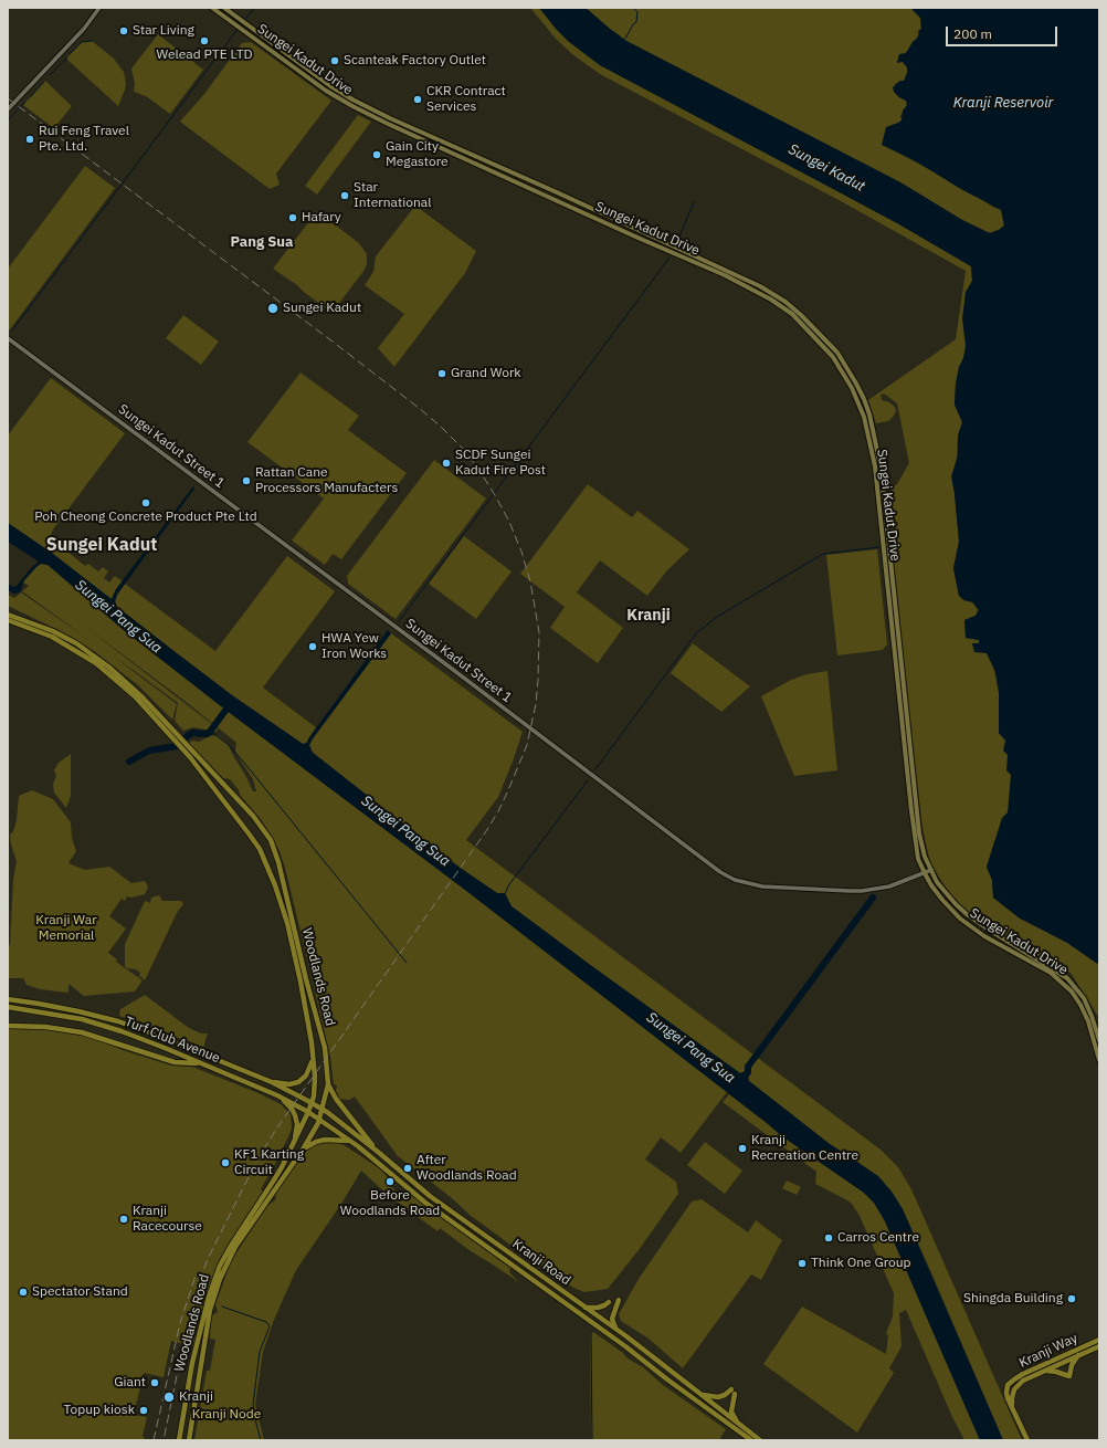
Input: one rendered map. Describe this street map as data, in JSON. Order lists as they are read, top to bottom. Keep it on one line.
{"streets":{"main road":["Sungei Kadut Drive","Woodlands Road","Turf Club Avenue","Kranji Road","Kranji Way"],"street":["Sungei Kadut Street 1"]},"crossings":[["Sungei Kadut Drive","Sungei Kadut Street 1"],["Woodlands Road","Turf Club Avenue"],["Woodlands Road","Kranji Road"],["Turf Club Avenue","Kranji Road"]],"districts":["Pang Sua","Sungei Kadut","Kranji"],"water":["Kranji Reservoir","Sungei Kadut","Sungei Pang Sua"],"parks":["Kranji War Memorial","Kranji Node"],"places":["Star Living","Welead PTE LTD","Scanteak Factory Outlet","CKR Contract Services","Rui Feng Travel Pte. Ltd.","Gain City Megastore","Star International","Hafary","Sungei Kadut","Grand Work","SCDF Sungei Kadut Fire Post","Rattan Cane Processors Manufacters","Poh Cheong Concrete Product Pte Ltd","HWA Yew Iron Works","Kranji Recreation Centre","KF1 Karting Circuit","After Woodlands Road","Before Woodlands Road","Kranji Racecourse","Carros Centre","Think One Group","Spectator Stand","Shingda Building","Giant","Kranji","Topup kiosk"],"scale_bar":"200 m"}
